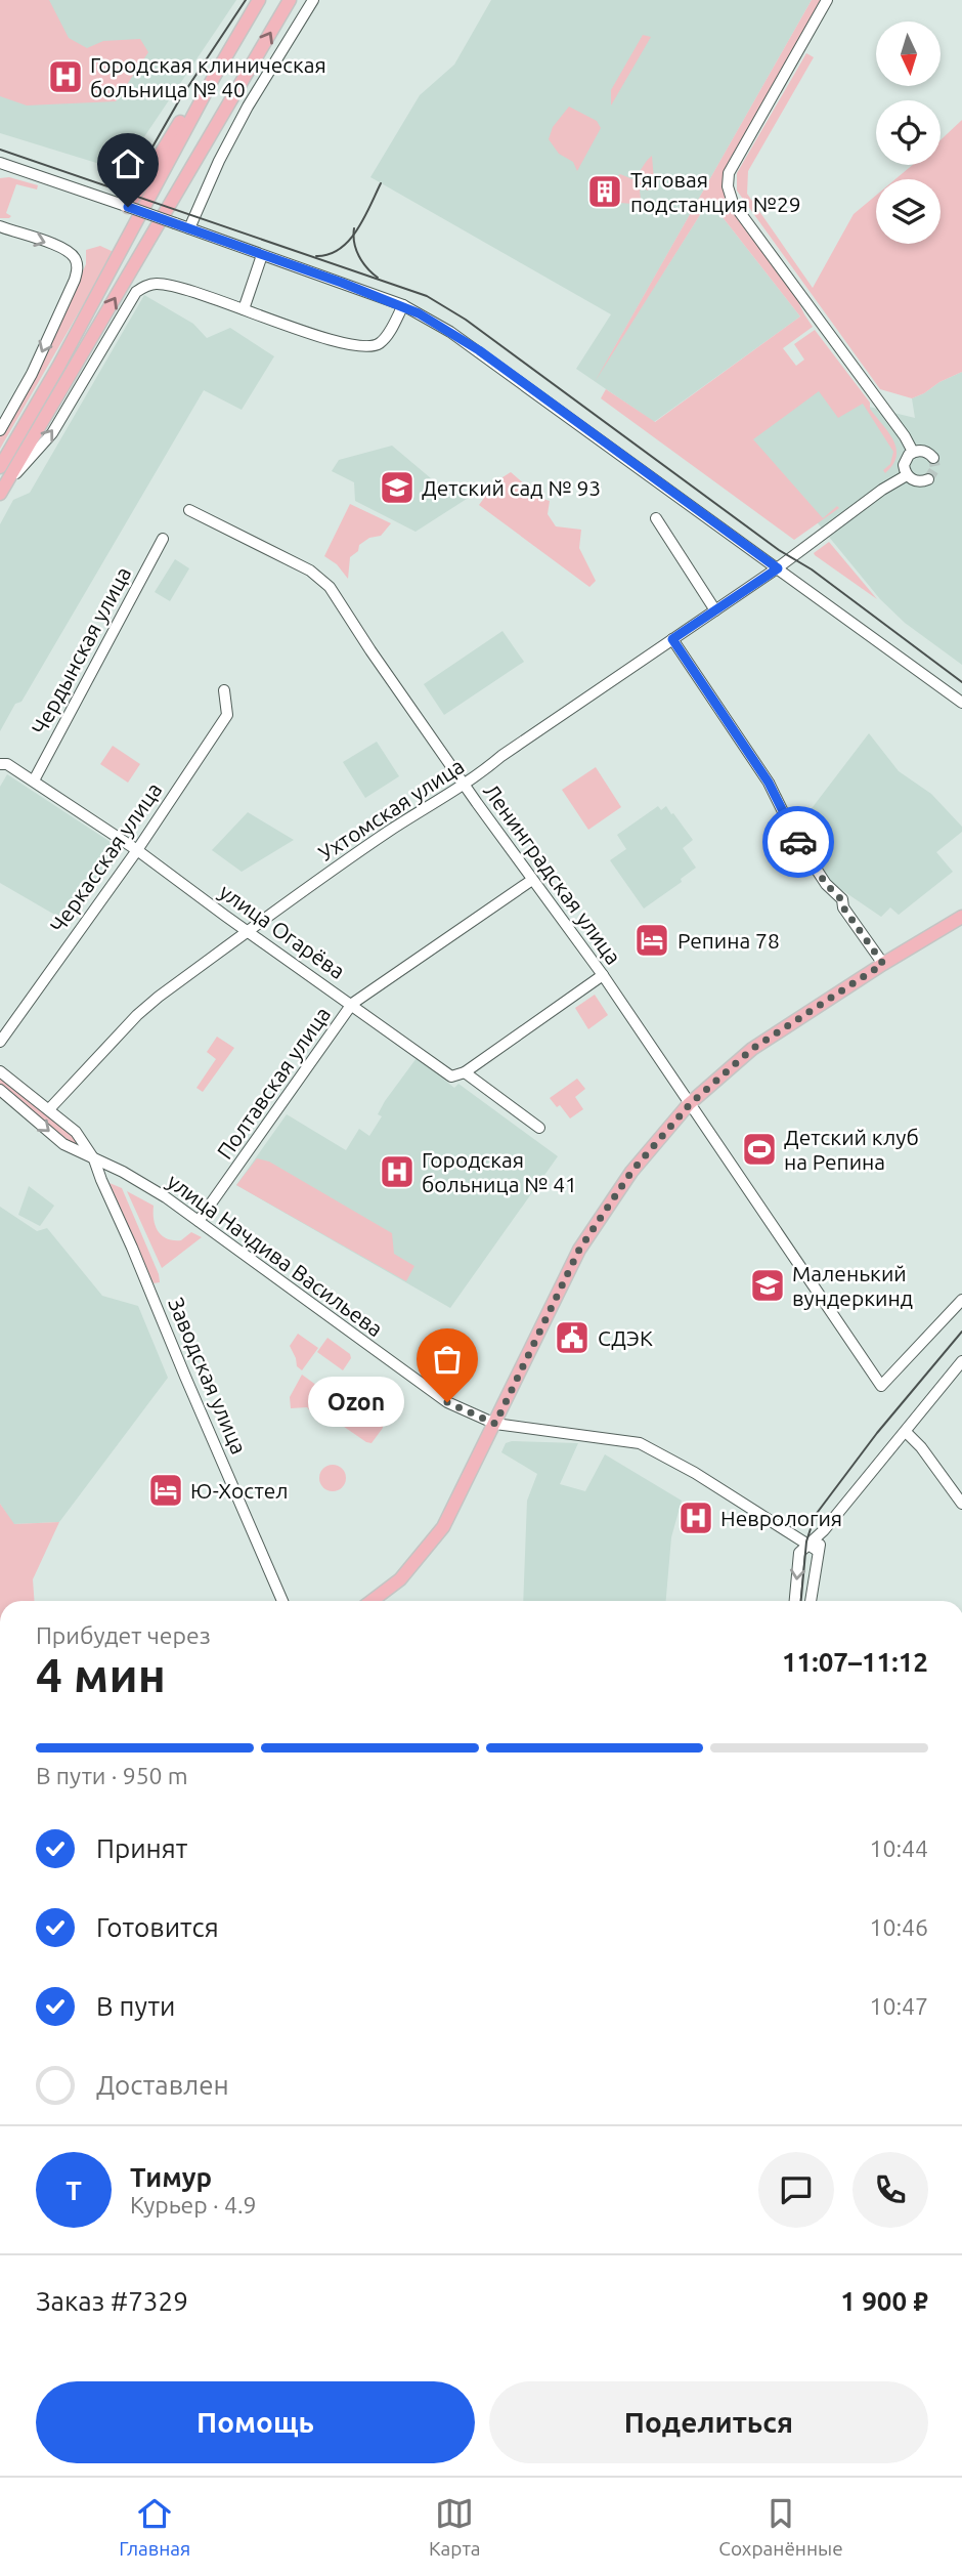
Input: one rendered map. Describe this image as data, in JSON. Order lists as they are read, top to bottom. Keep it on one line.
{"streets":{"street":["Чердынская улица","Ухтомская улица","Черкасская улица","Ленинградская улица","улица Огарёва","Полтавская улица","улица Начдива Васильева","Заводская улица"]},"crossings":[["Чердынская улица","улица Огарёва"],["Ухтомская улица","Ленинградская улица"],["Ухтомская улица","улица Огарёва"],["Черкасская улица","улица Огарёва"],["Ленинградская улица","Полтавская улица"],["улица Огарёва","Полтавская улица"],["Полтавская улица","улица Начдива Васильева"],["улица Начдива Васильева","Заводская улица"]],"places":{"hospital":["Городская клиническая больница № 40","Городская больница № 41","Неврология"],"building":["Тяговая подстанция №29"],"school or university":["Детский сад № 93","Маленький вундеркинд"],"hotel":["Репина 78","Ю-Хостел"],"sports":["Детский клуб на Репина"],"public building":["СДЭК"],"other":["Ozon"]},"north":"bottom","page":{"bubble":"Ozon","heading":["4 мин","Прибудет через","11:07–11:12"],"panel":["Тимур","Курьер · 4.9","Заказ #7329","1 900 ₽"],"bar":"В пути · 950 m","list":[["Принят","10:44"],["Готовится","10:46"],["В пути","10:47"],"Доставлен"],"round":"Т","buttons":["Помощь","Поделиться"],"tabs":["Главная","Карта","Сохранённые"]}}
